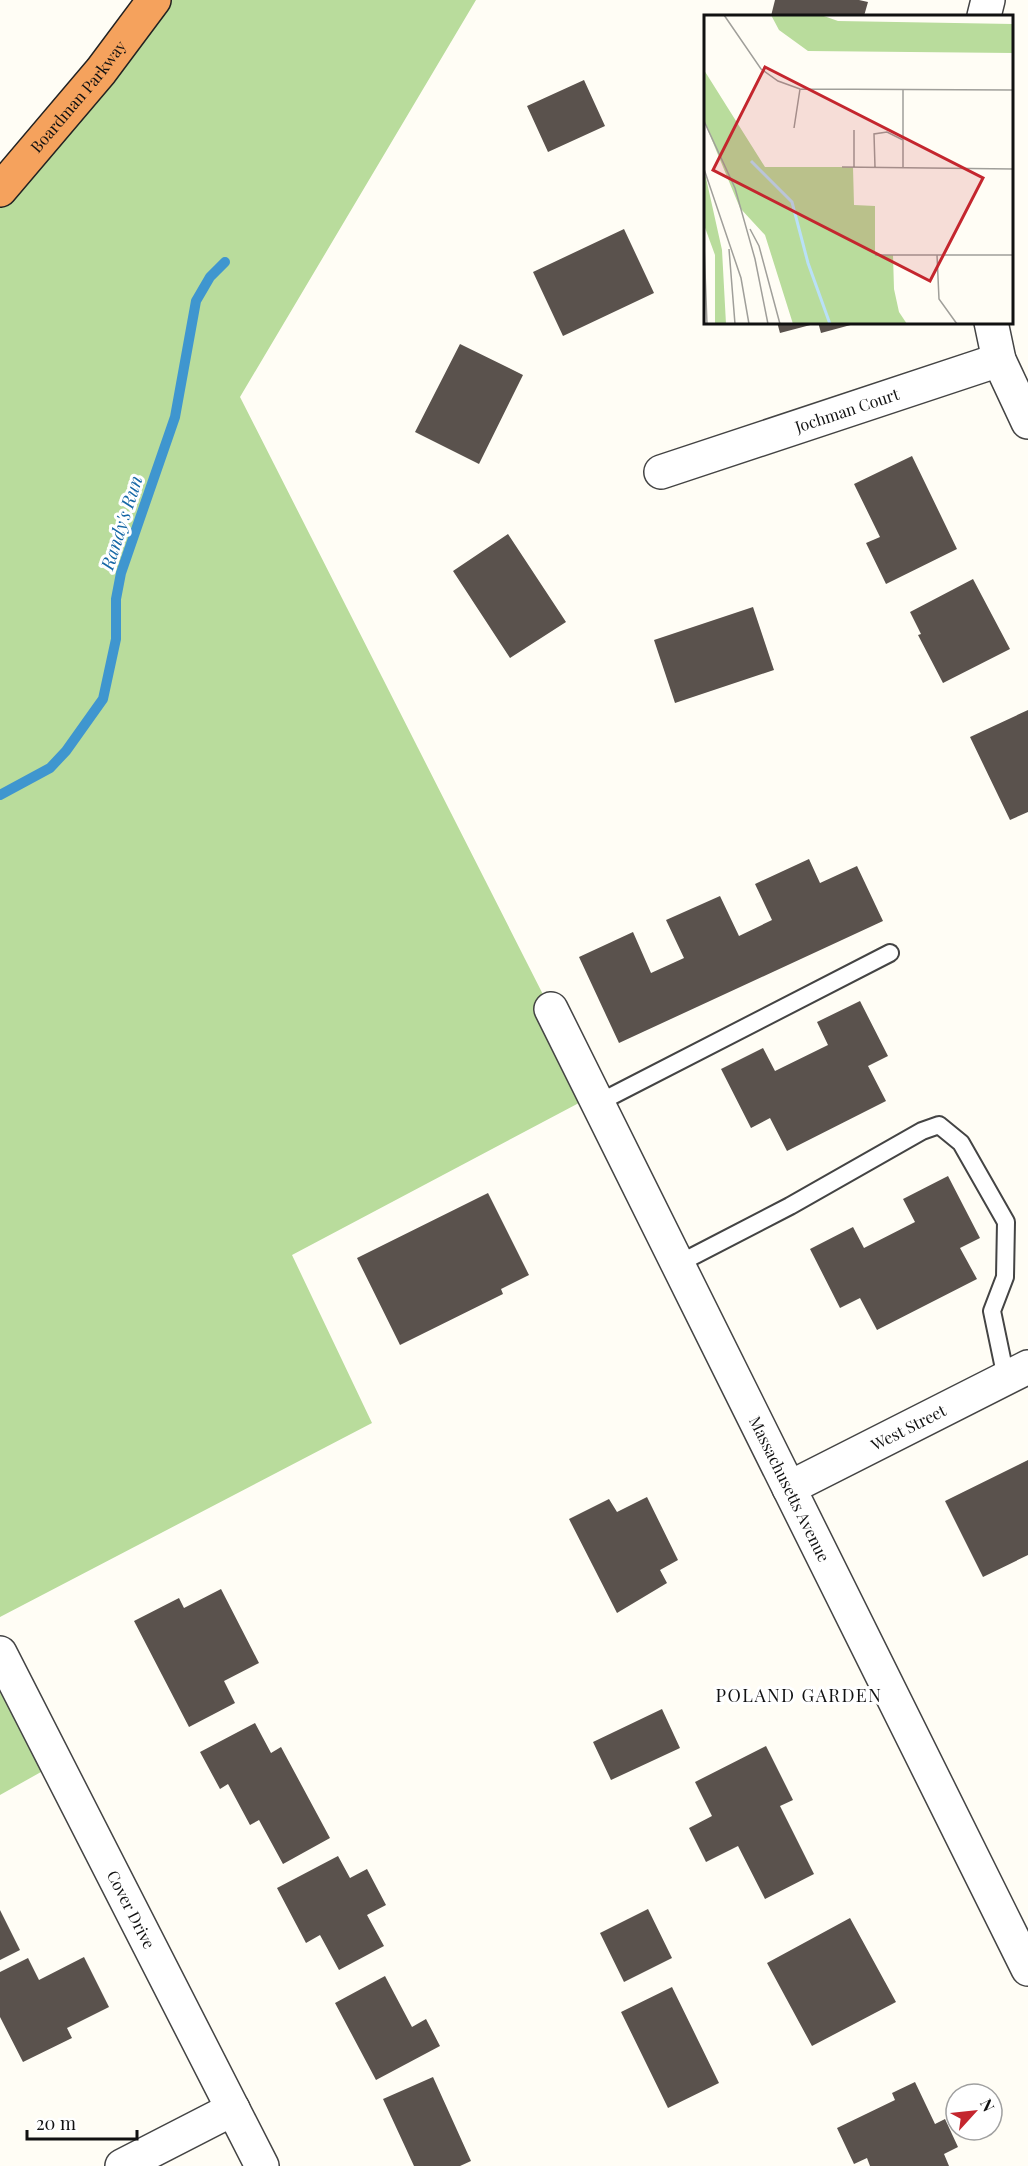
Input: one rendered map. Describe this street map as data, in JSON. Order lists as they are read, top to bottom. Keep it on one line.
{"streets":{"highway":["Boardman Parkway"],"street":["Jochman Court","West Street","Massachusetts Avenue","Cover Drive"]},"crossings":[["West Street","Massachusetts Avenue"]],"districts":["POLAND GARDEN"],"water":["Randy's Run"],"scale_bar":"20 m","north":"top right"}
